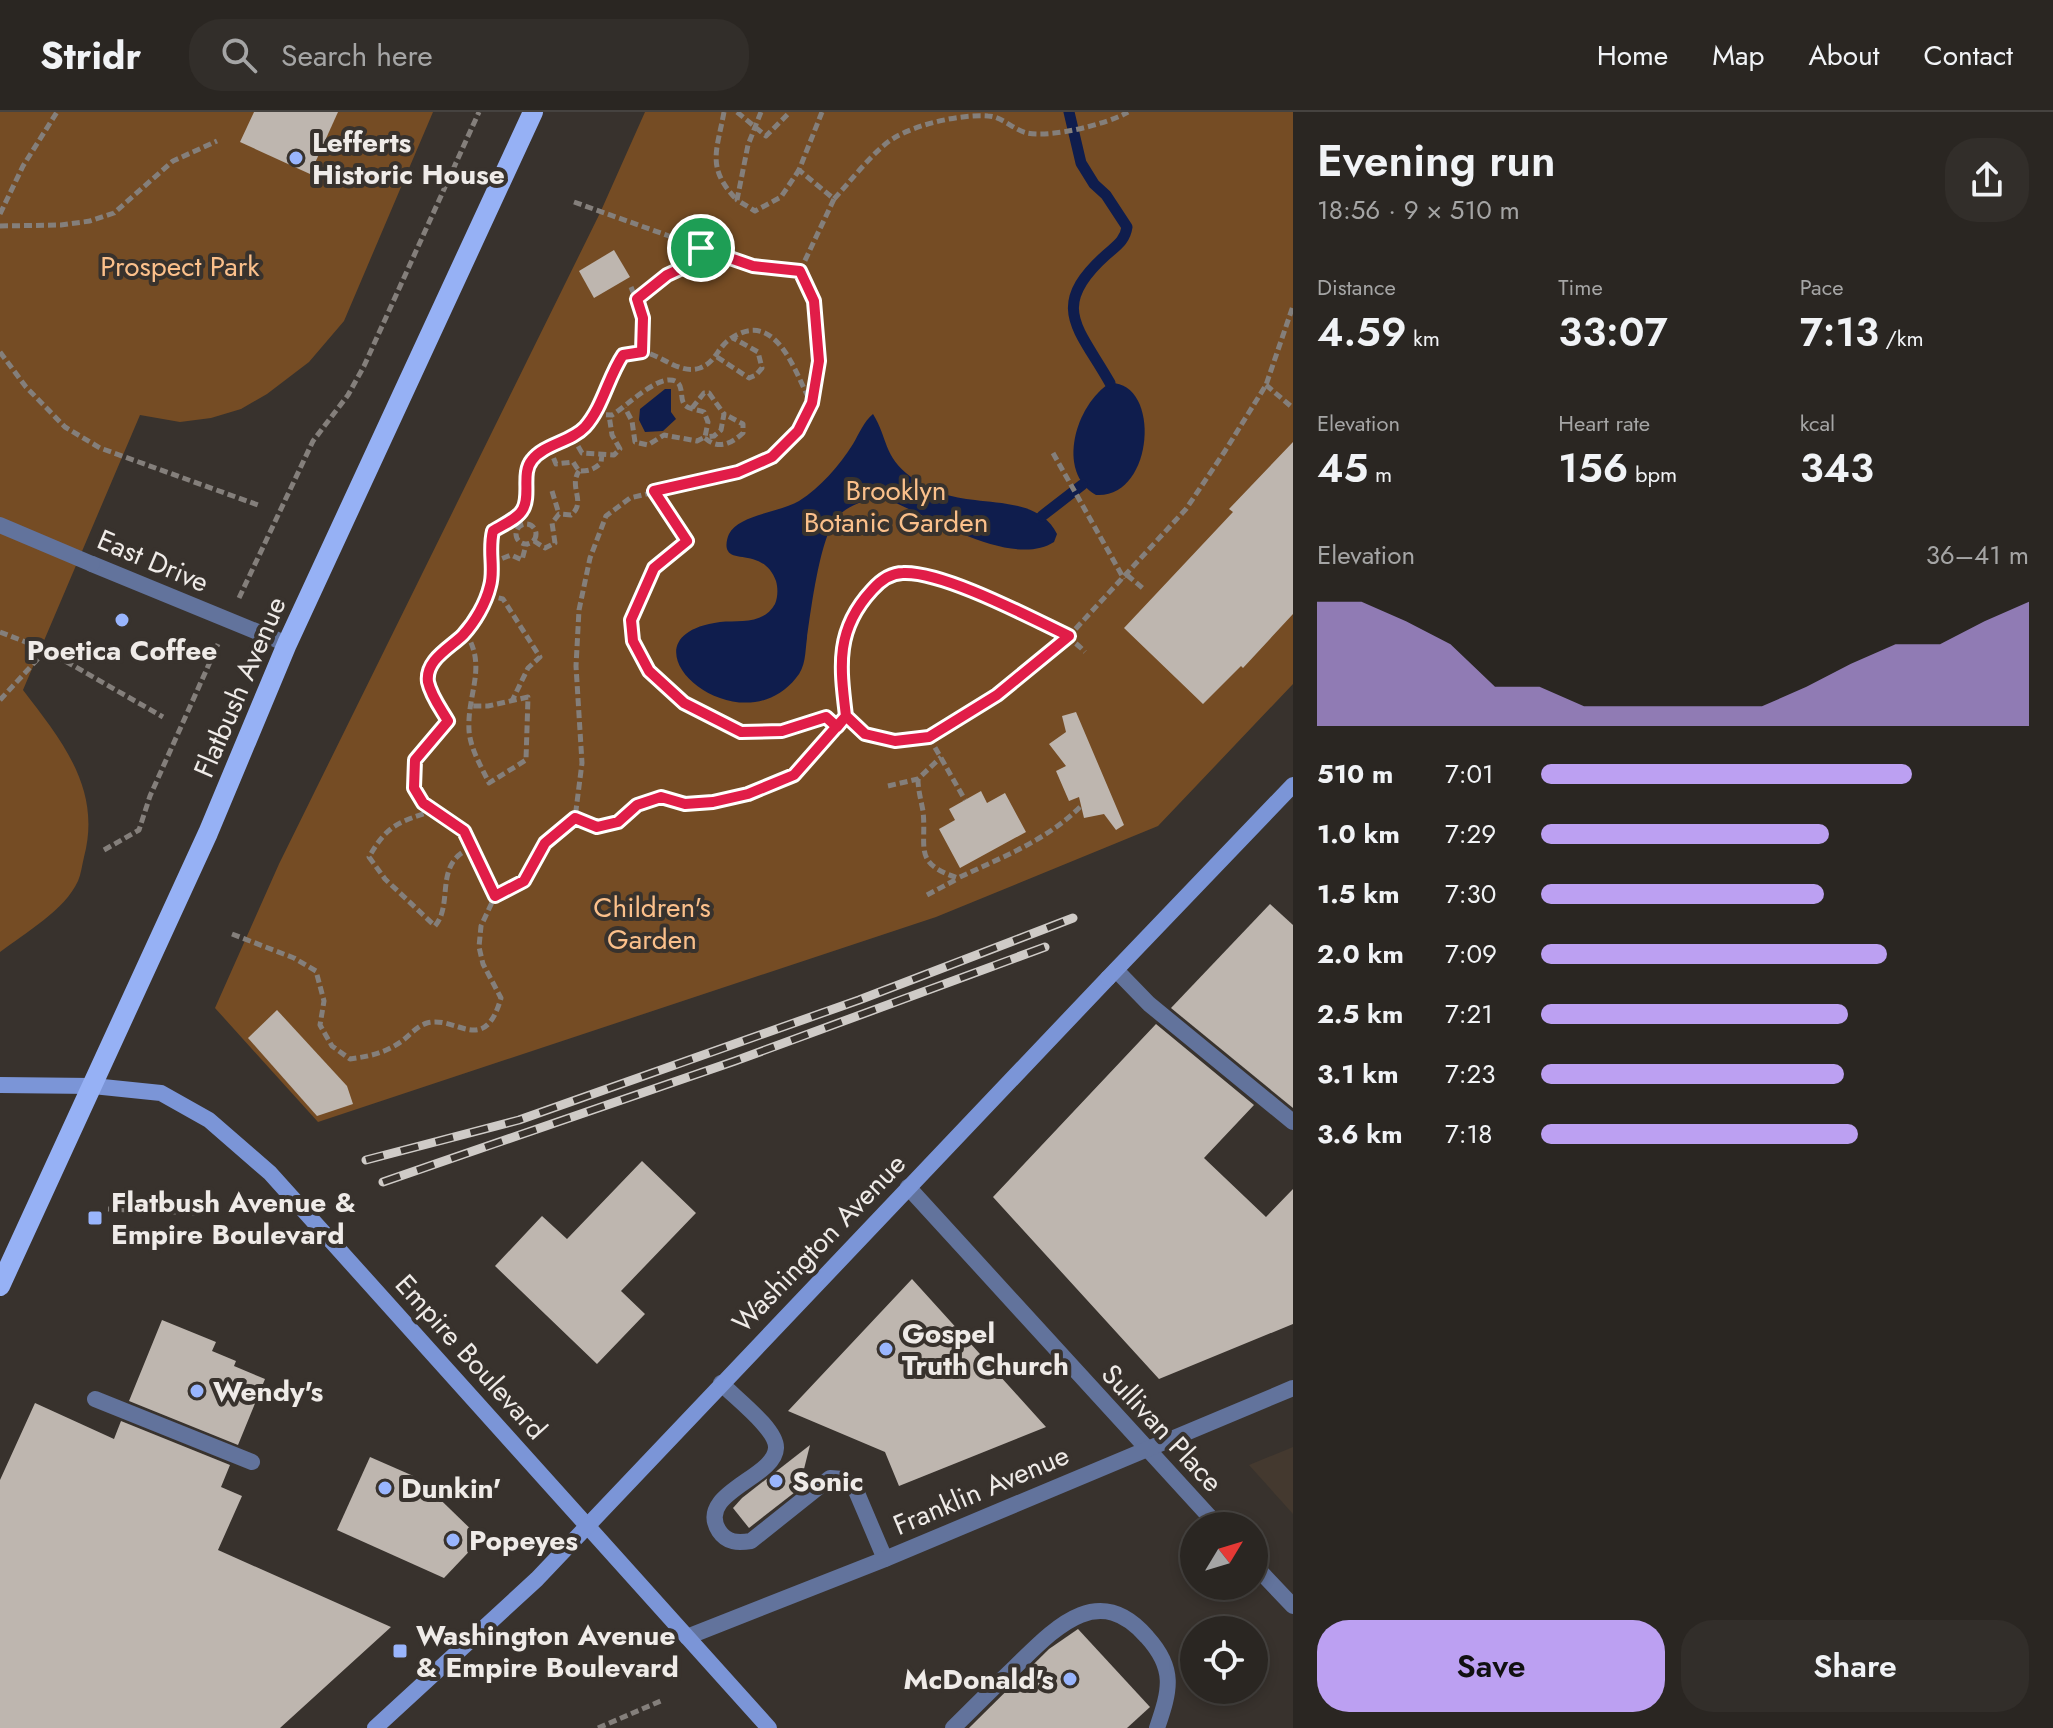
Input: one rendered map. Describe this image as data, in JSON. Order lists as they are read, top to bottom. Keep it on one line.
{"streets":{"main road":["Flatbush Avenue","Washington Avenue","Empire Boulevard"],"street":["East Drive","Sullivan Place","Franklin Avenue"]},"crossings":[["East Drive","Flatbush Avenue"],["Flatbush Avenue","Empire Boulevard"],["Washington Avenue","Empire Boulevard"],["Washington Avenue","Sullivan Place"],["Empire Boulevard","Franklin Avenue"],["Sullivan Place","Franklin Avenue"]],"parks":["Prospect Park","Brooklyn Botanic Garden","Children's Garden"],"places":{"other":["Lefferts Historic House","Poetica Coffee","Gospel Truth Church","Wendy's","Sonic","Dunkin'","Popeyes","McDonald's"],"transit":["Flatbush Avenue & Empire Boulevard","Washington Avenue & Empire Boulevard"]},"north":"top right","page":{"header":"Stridr","search":"Search here","nav":["Home","Map","About","Contact"],"heading":["Evening run","18:56 · 9 × 510 m"],"stats":[["Distance","4.59 km"],["Time","33:07"],["Pace","7:13 /km"],["Elevation","45 m"],["Heart rate","156 bpm"],["kcal","343"]],"chart":["Elevation","36–41 m"],"list":[{"name":"510 m","note":"7:01"},{"name":"1.0 km","note":"7:29"},{"name":"1.5 km","note":"7:30"},{"name":"2.0 km","note":"7:09"},{"name":"2.5 km","note":"7:21"},{"name":"3.1 km","note":"7:23"},{"name":"3.6 km","note":"7:18"}],"buttons":["Save","Share"]}}
